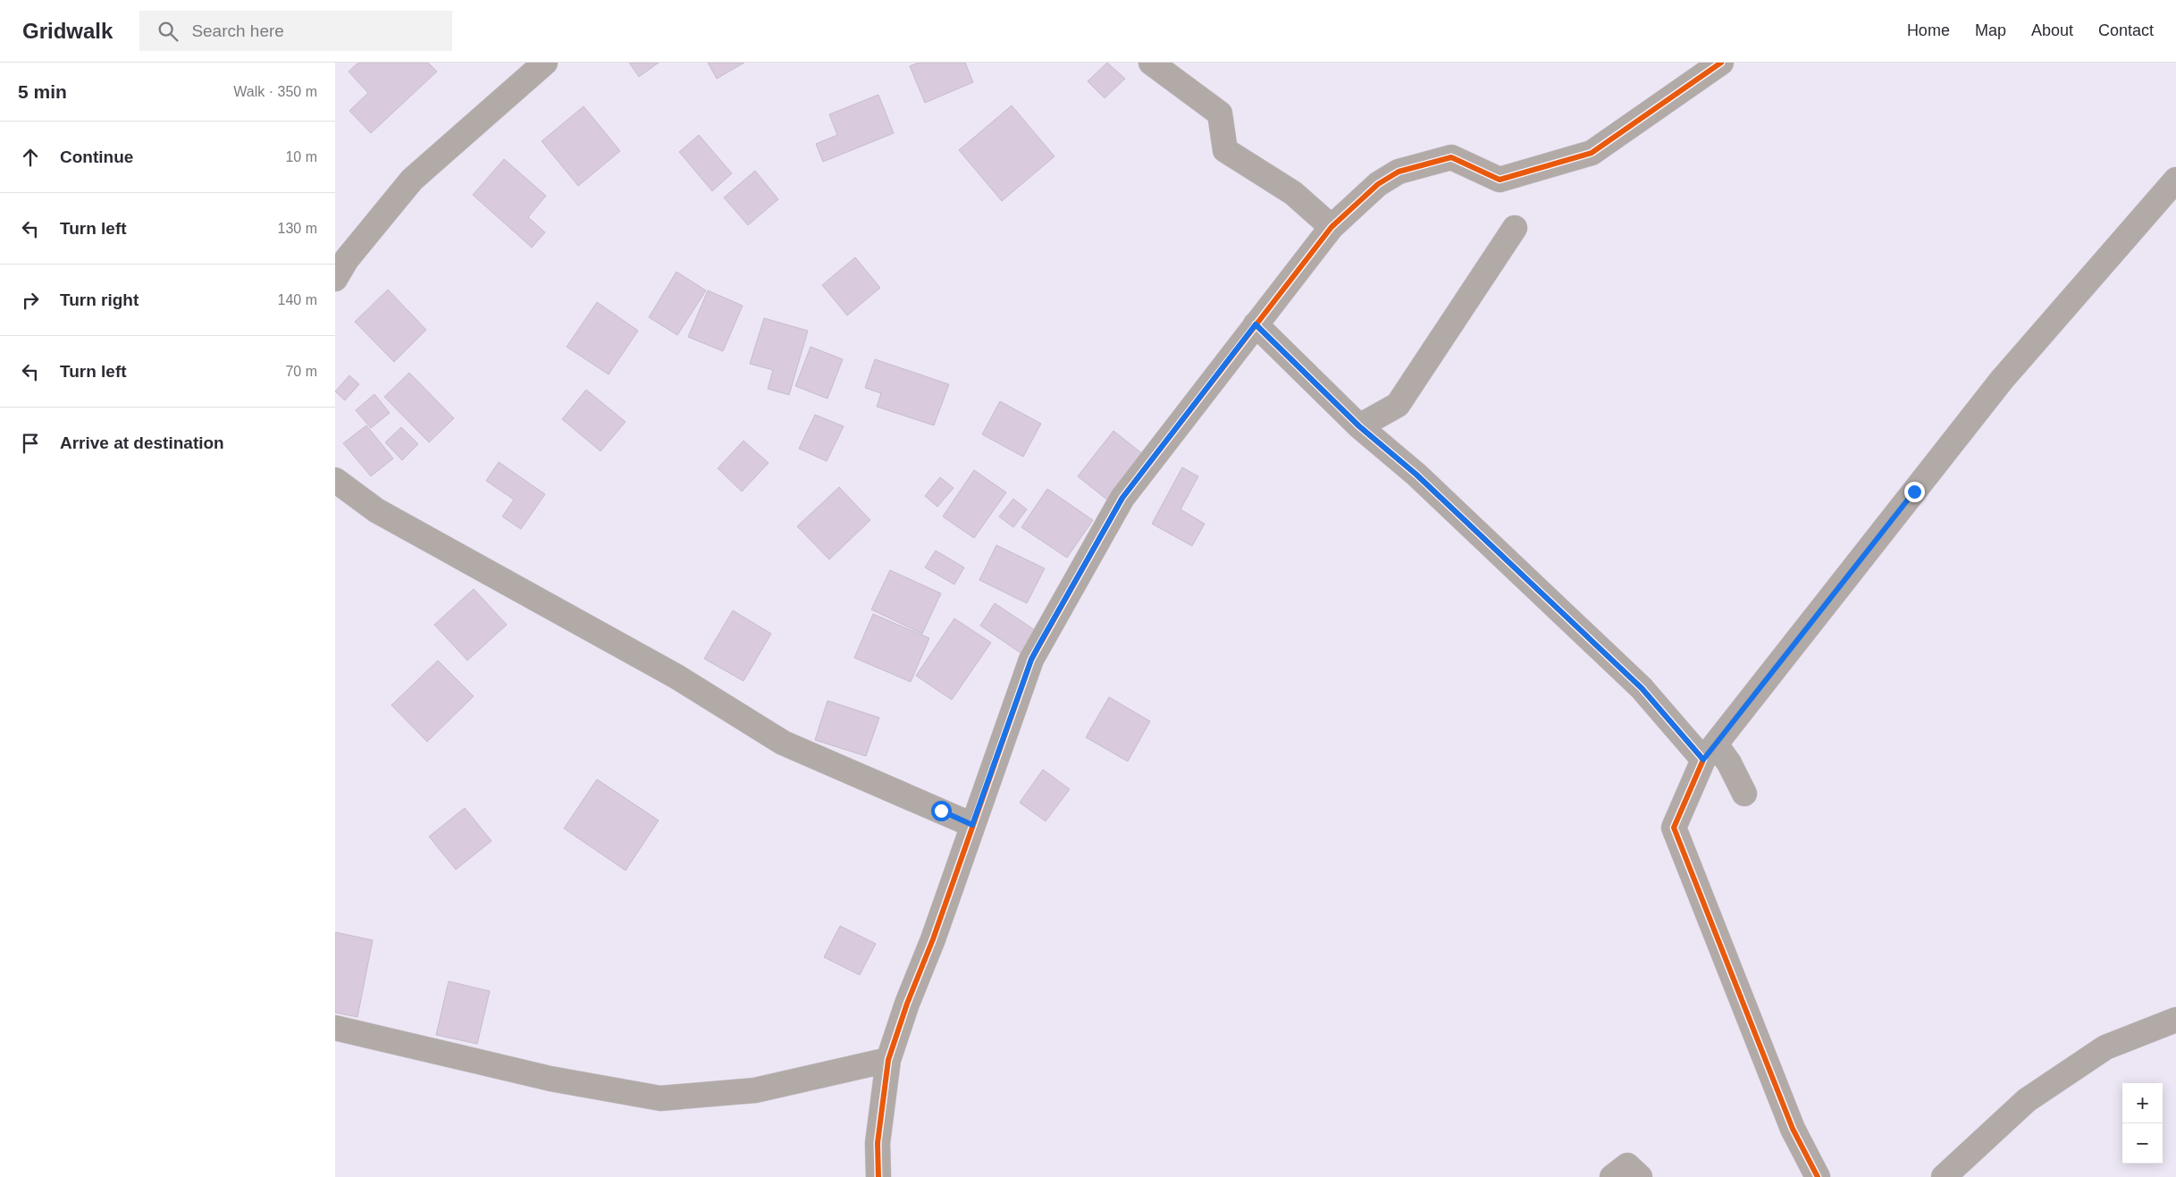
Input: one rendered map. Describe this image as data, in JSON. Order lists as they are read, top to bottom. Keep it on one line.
{"page":{"header":"Gridwalk","search":"Search here","nav":["Home","Map","About","Contact"],"heading":["5 min","Walk · 350 m"],"list":[["Continue","10 m"],["Turn left","130 m"],["Turn right","140 m"],["Turn left","70 m"],"Arrive at destination"],"map_buttons":["+","−"]}}
